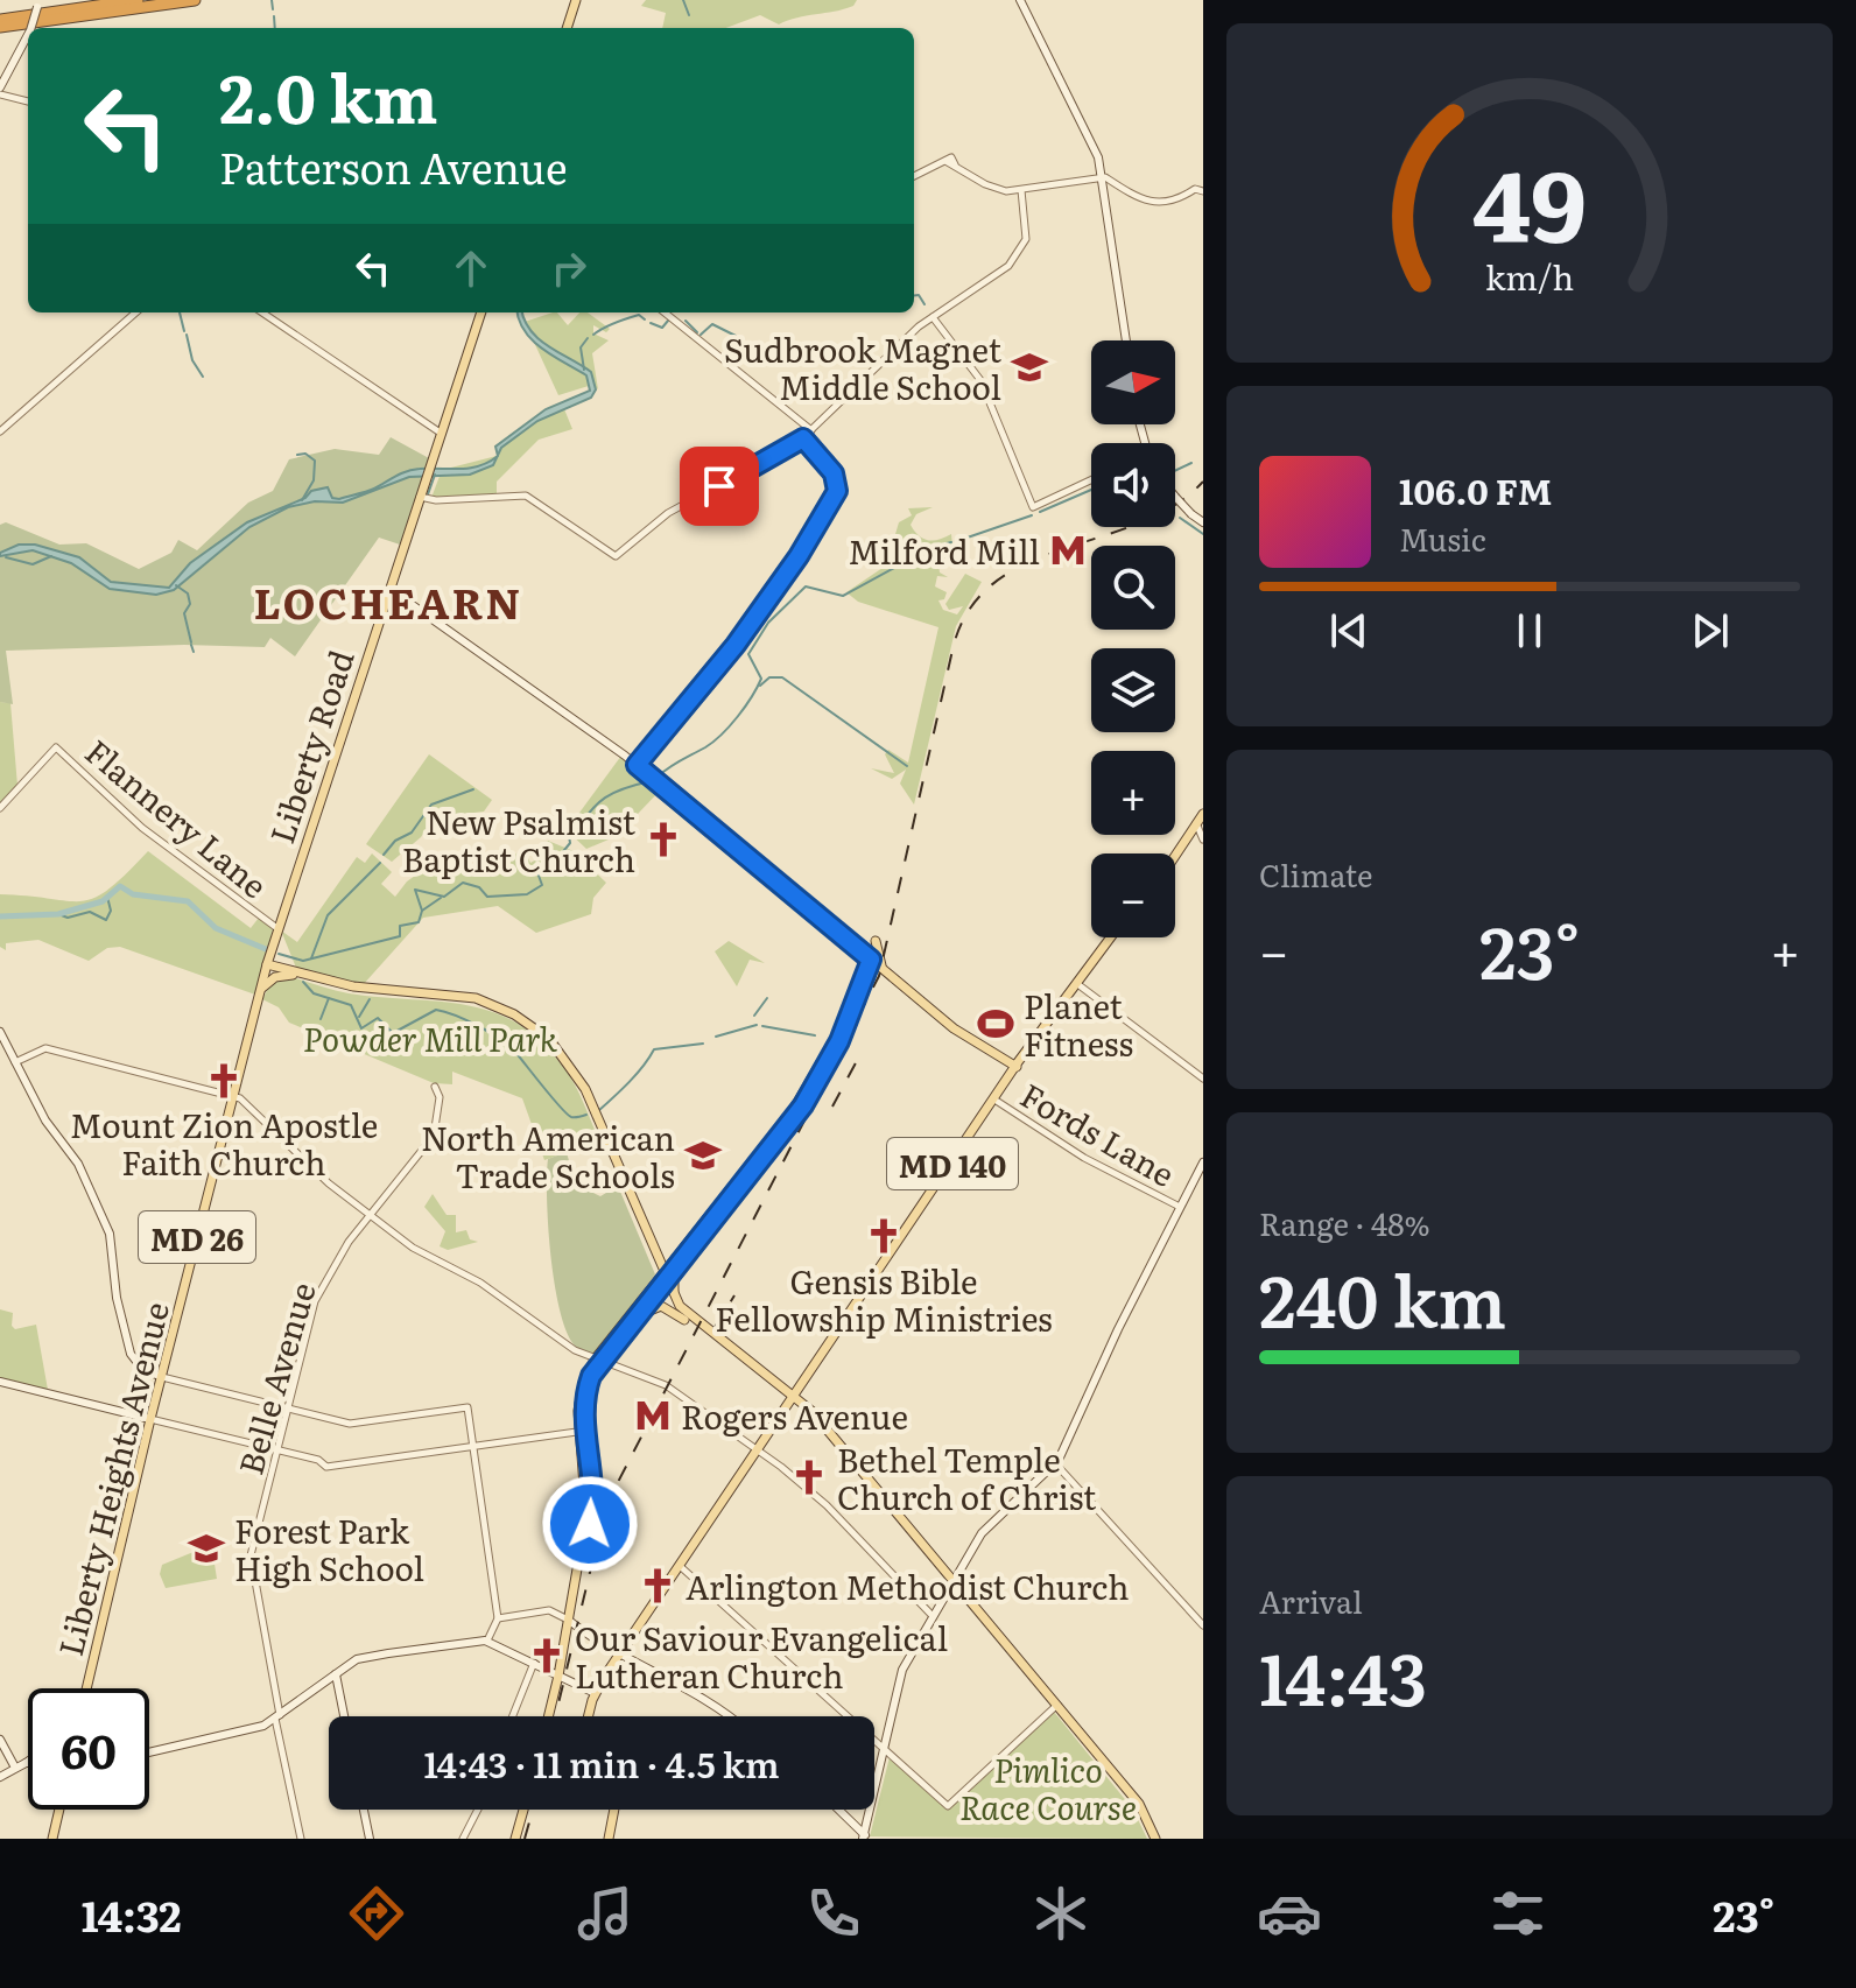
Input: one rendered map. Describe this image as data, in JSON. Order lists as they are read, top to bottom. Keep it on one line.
{"streets":{"main road":["Liberty Road","MD 140","MD 26","Liberty Heights Avenue"],"street":["Flannery Lane","Fords Lane","Belle Avenue"]},"crossings":[["Liberty Road","Flannery Lane"],["Liberty Road","Liberty Heights Avenue"],["Flannery Lane","Liberty Heights Avenue"],["Fords Lane","MD 140"]],"districts":["LOCHEARN"],"parks":["Powder Mill Park","Pimlico Race Course"],"places":{"school or university":["Sudbrook Magnet Middle School","North American Trade Schools","Forest Park High School"],"metro station":["Milford Mill","Rogers Avenue"],"church":["New Psalmist Baptist Church","Mount Zion Apostle Faith Church","Gensis Bible Fellowship Ministries","Bethel Temple Church of Christ","Arlington Methodist Church","Our Saviour Evangelical Lutheran Church"],"sports":["Planet Fitness"]},"north":"right","page":{"turn":["2.0 km","Patterson Avenue"],"map_buttons":["+","−"],"song":["106.0 FM","Music"],"tile":["Climate",["Range · 48%","240 km"],["Arrival","14:43"]],"heat":["−","23°","+"],"limit":"60","trip":"14:43 · 11 min · 4.5 km","tabs":["14:32","23°"],"gauge":["49","km/h"]}}
